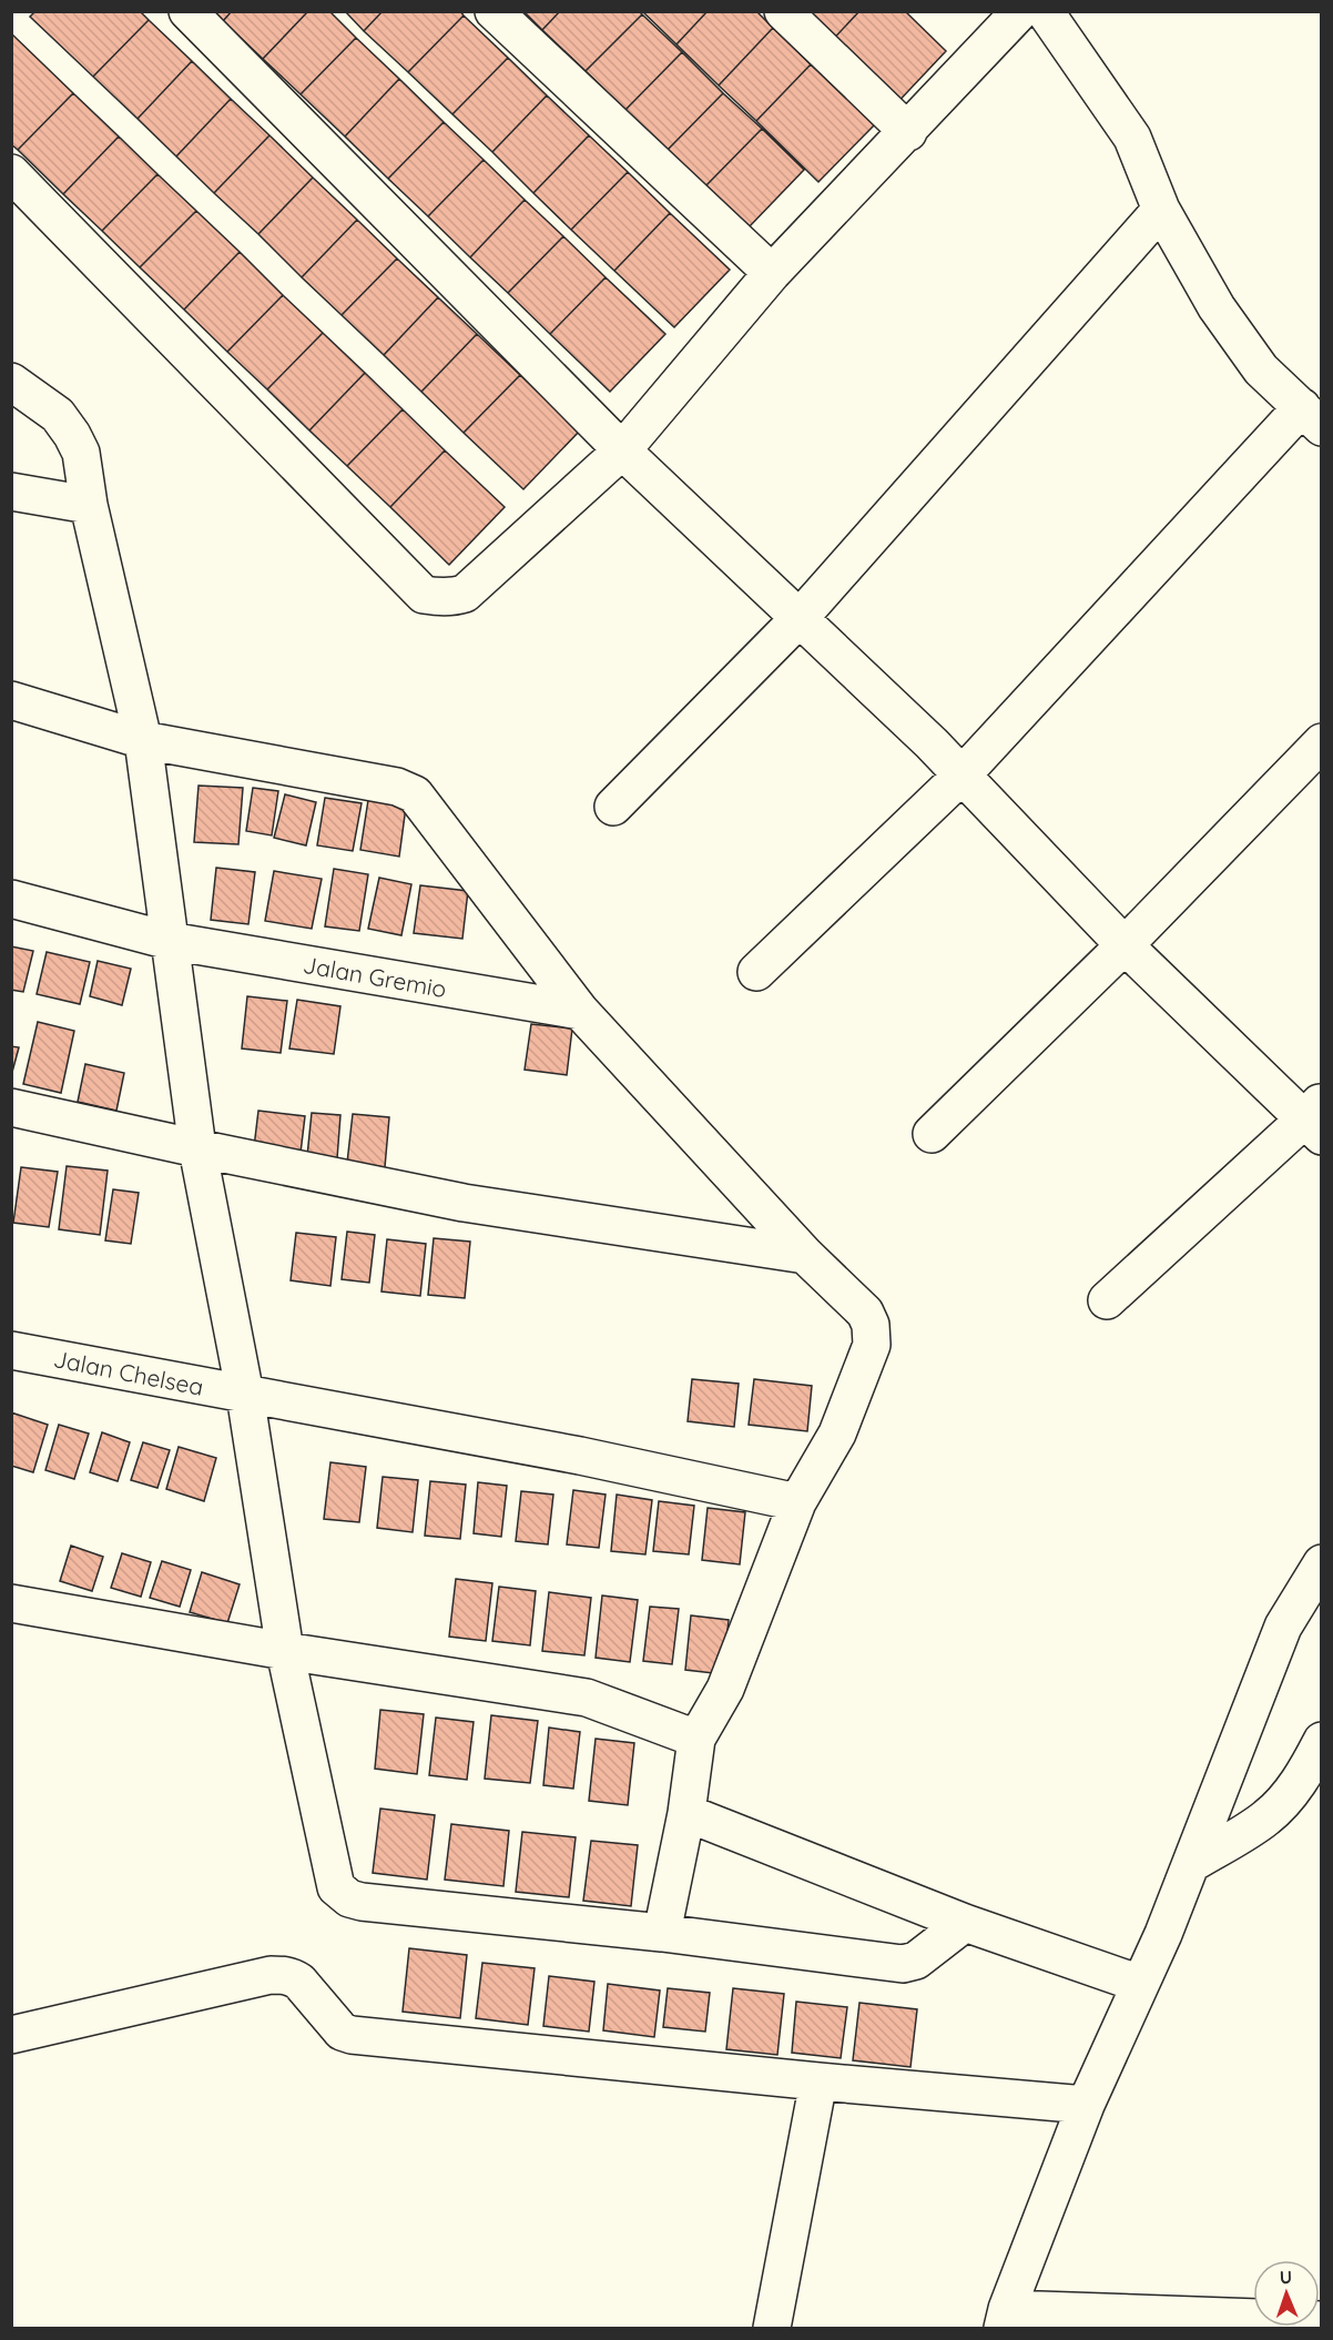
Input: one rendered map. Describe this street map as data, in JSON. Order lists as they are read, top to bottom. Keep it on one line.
{"streets":{"street":["Jalan Gremio","Jalan Chelsea"]},"north":"top"}
